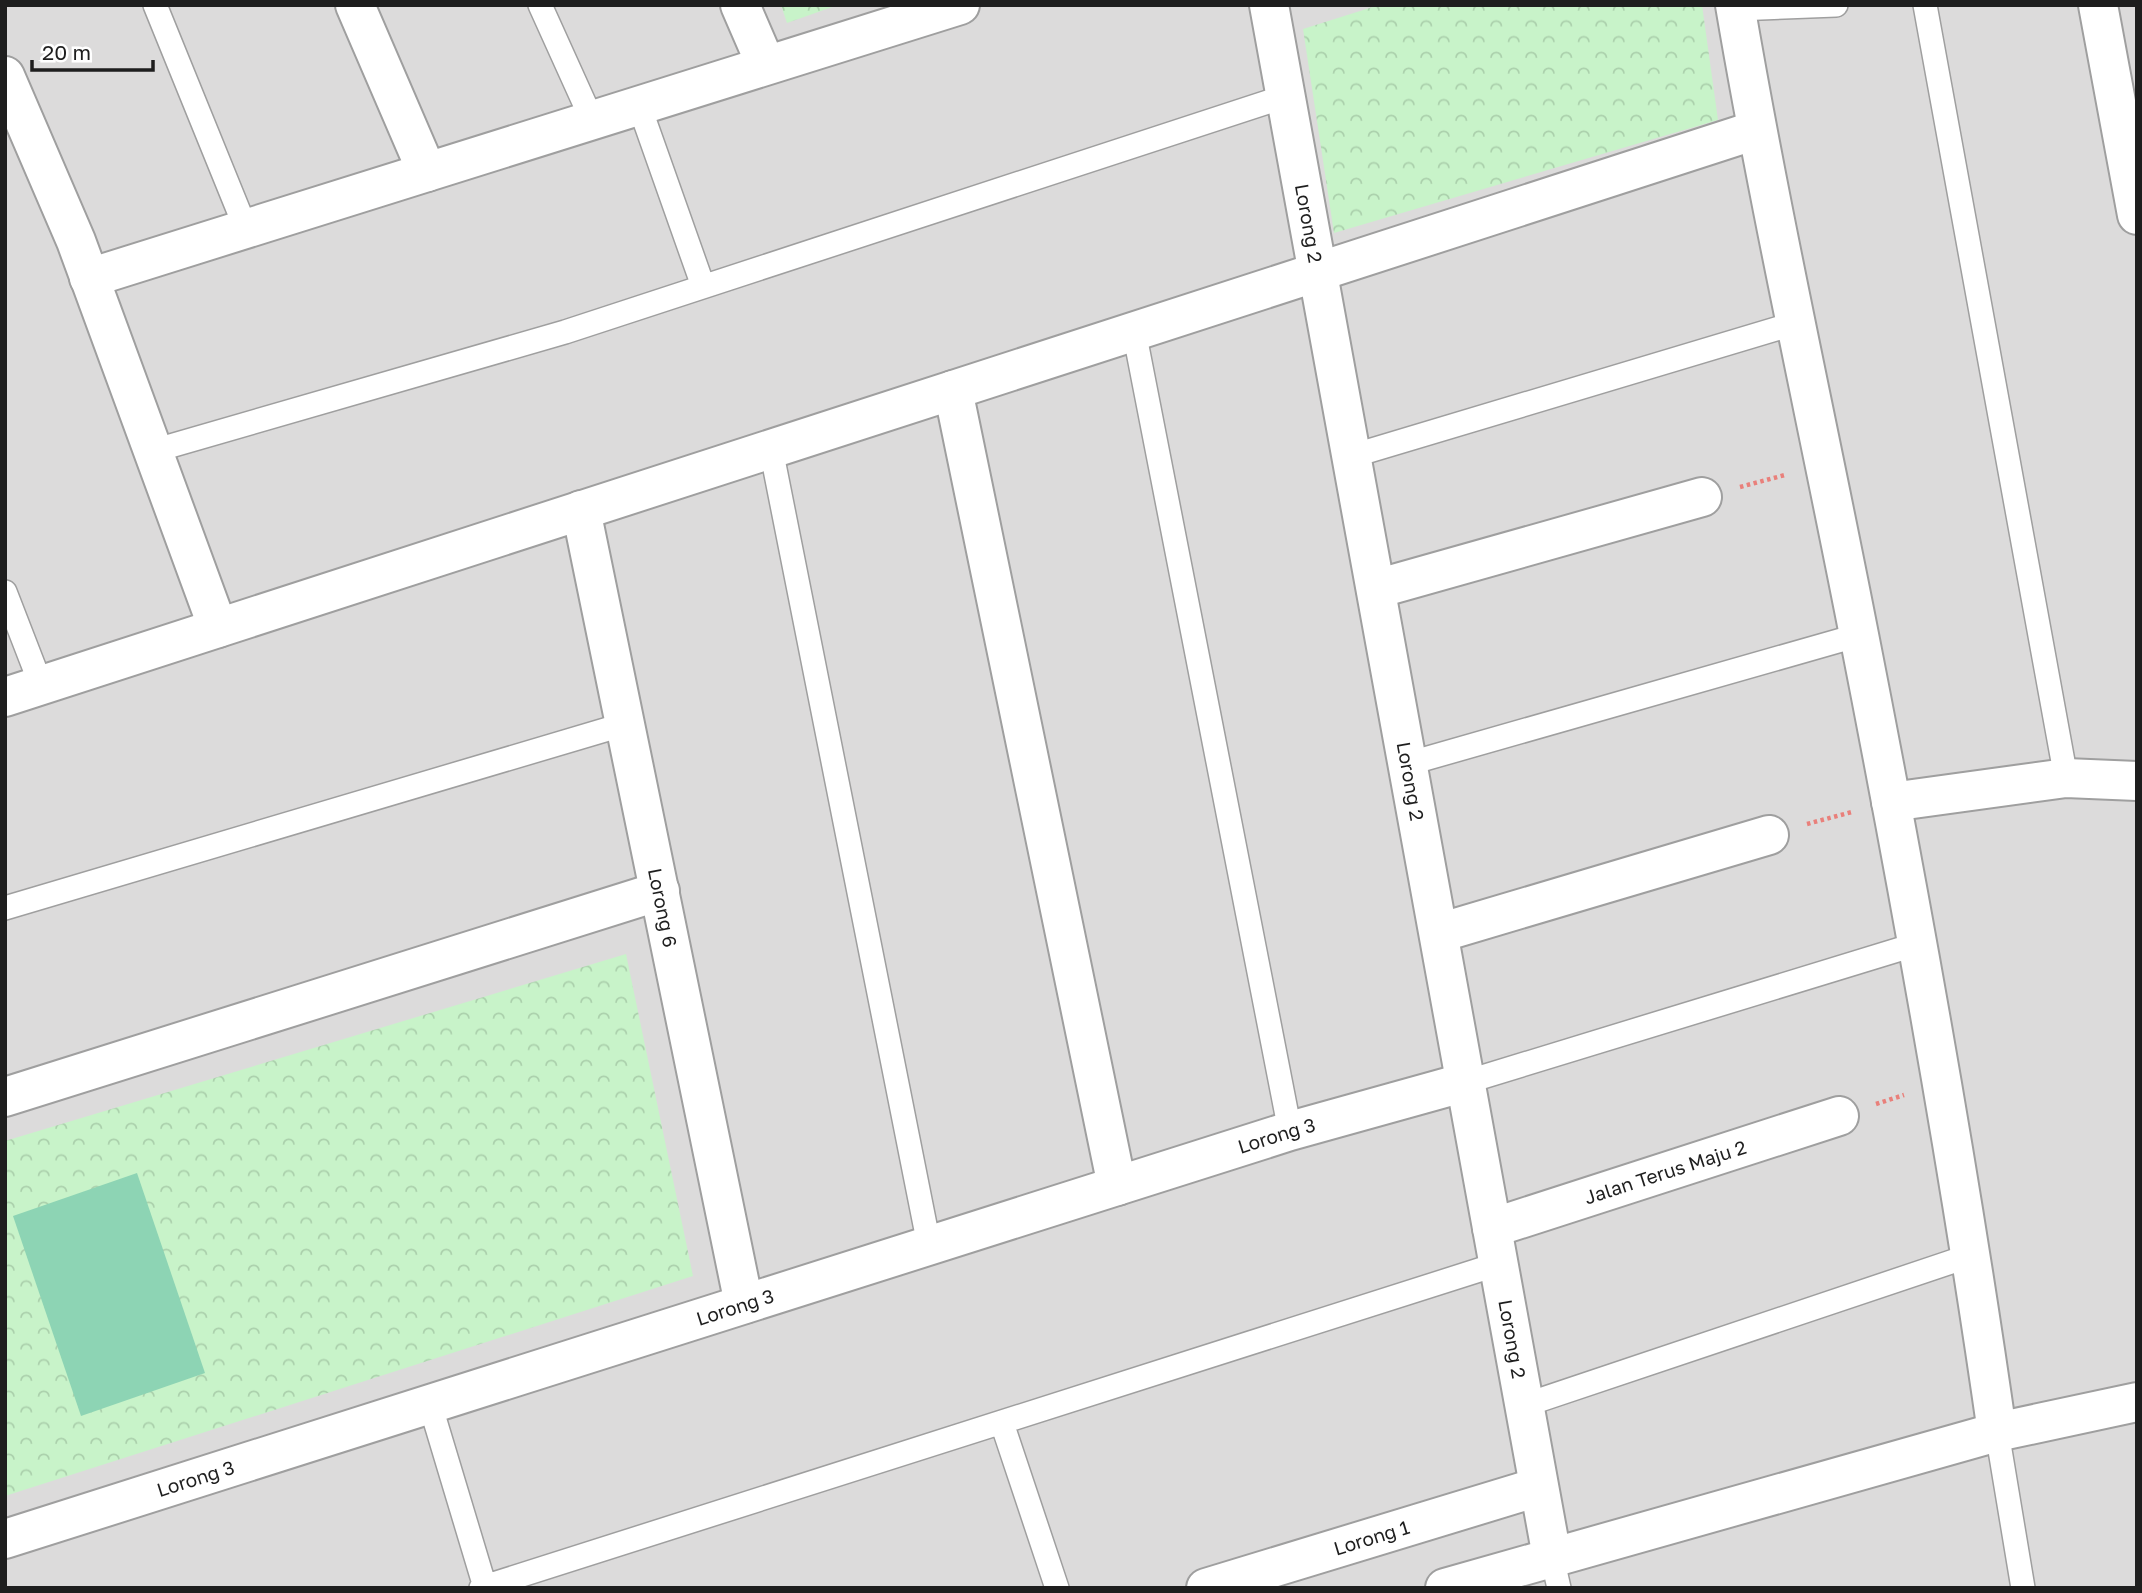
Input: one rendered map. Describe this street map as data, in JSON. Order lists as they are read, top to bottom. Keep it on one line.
{"streets":{"street":["Lorong 2","Lorong 6","Lorong 3","Jalan Terus Maju 2","Lorong 1"]},"crossings":[["Lorong 2","Lorong 3"],["Lorong 2","Jalan Terus Maju 2"],["Lorong 2","Lorong 1"],["Lorong 6","Lorong 3"]],"scale_bar":"20 m"}
